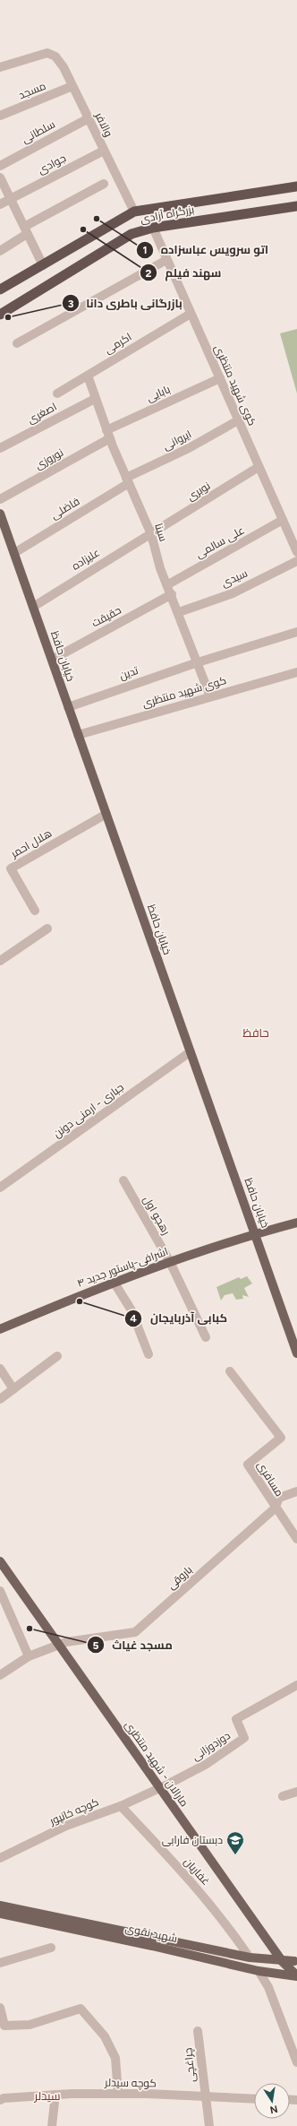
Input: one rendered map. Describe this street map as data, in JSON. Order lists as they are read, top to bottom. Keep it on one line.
{"streets":{"highway":["بزرگراه آزادی"],"main road":["خیابان حافظ","اشرافی-پاستور جدید ۴","مارالان - شهید منتظری","شهید نقوی"],"street":["مسجد","والافر","سلطانی","جوادی","اکرمی","کوی شهید منتظری","بابایی","اصغری","ایروانی","نوروزی","نوبری","فاضلی","سینا","علی سالمی","علیزاده","سیدی","حقیقت","تدین","هلال احمر","جباری - ارمنی دونن","رهجو اول","مسافری","باروقی","دوزدوزانی","کوچه خانپور","غفاریان","چراغچی","کوچه سیدلر"]},"crossings":[["مسجد","والافر"],["والافر","سلطانی"],["والافر","جوادی"],["والافر","بزرگراه آزادی"],["بزرگراه آزادی","کوی شهید منتظری"],["اکرمی","کوی شهید منتظری"],["اکرمی","سینا"],["کوی شهید منتظری","بابایی"],["کوی شهید منتظری","ایروانی"],["کوی شهید منتظری","نوبری"],["کوی شهید منتظری","سینا"],["کوی شهید منتظری","علی سالمی"],["کوی شهید منتظری","خیابان حافظ"],["بابایی","نوروزی"],["بابایی","سینا"],["اصغری","سینا"],["ایروانی","فاضلی"],["ایروانی","سینا"],["نوروزی","سینا"],["نوبری","سینا"],["نوبری","علیزاده"],["فاضلی","سینا"],["فاضلی","خیابان حافظ"],["سینا","علی سالمی"],["سینا","علیزاده"],["سینا","سیدی"],["سینا","حقیقت"],["سینا","تدین"],["علیزاده","خیابان حافظ"],["حقیقت","خیابان حافظ"],["خیابان حافظ","تدین"],["خیابان حافظ","هلال احمر"],["خیابان حافظ","جباری - ارمنی دونن"],["خیابان حافظ","اشرافی-پاستور جدید ۴"],["رهجو اول","اشرافی-پاستور جدید ۴"],["مسافری","باروقی"],["باروقی","مارالان - شهید منتظری"],["دوزدوزانی","مارالان - شهید منتظری"],["دوزدوزانی","کوچه خانپور"],["مارالان - شهید منتظری","کوچه خانپور"],["مارالان - شهید منتظری","شهید نقوی"],["کوچه خانپور","غفاریان"],["غفاریان","شهید نقوی"],["چراغچی","کوچه سیدلر"]],"districts":["حافظ","سیدلر"],"places":{"other":["اتو سرویس عباسزاده","سهند فیلم","بازرگانی باطری دانا","کبابی آذربایجان","مسجد غیاث"],"school or university":["دبستان فارابی"]},"north":"bottom"}
